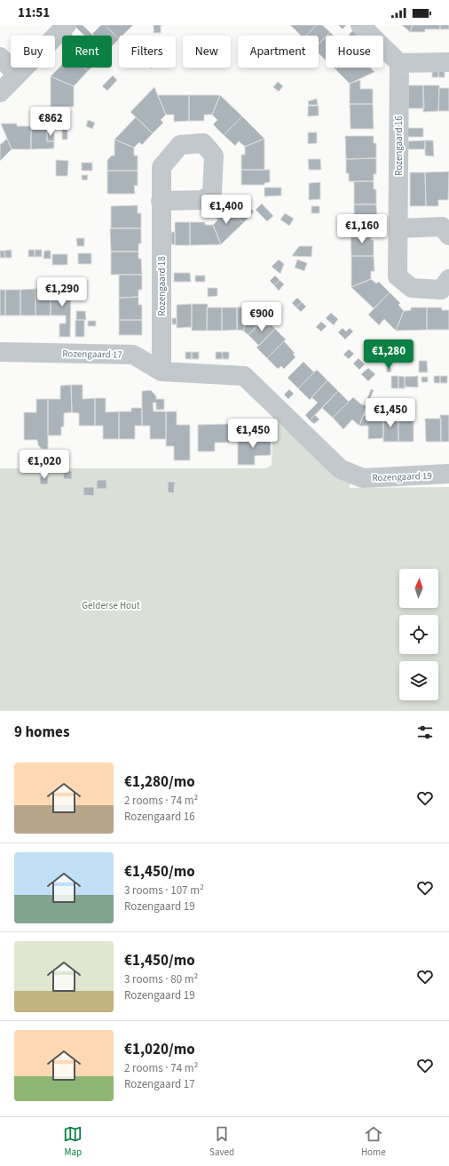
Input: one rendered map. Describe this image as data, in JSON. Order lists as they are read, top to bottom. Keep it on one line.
{"streets":{"street":["Rozengaard 16","Rozengaard 18","Rozengaard 17","Rozengaard 19"]},"crossings":[["Rozengaard 18","Rozengaard 17"],["Rozengaard 17","Rozengaard 19"]],"parks":["Gelderse Hout"],"north":"top","page":{"status":"11:51","chip":["Buy","Rent","Filters","New","Apartment","House"],"price":["€862","€1,400","€1,160","€1,290","€900","€1,280","€1,450","€1,450","€1,020"],"heading":"9 homes","list":[{"name":"€1,280/mo","note":"2 rooms · 74 m² · Rozengaard 16"},{"name":"€1,450/mo","note":"3 rooms · 107 m² · Rozengaard 19"},{"name":"€1,450/mo","note":"3 rooms · 80 m² · Rozengaard 19"},{"name":"€1,020/mo","note":"2 rooms · 74 m² · Rozengaard 17"}],"tabs":["Map","Saved","Home"]}}
